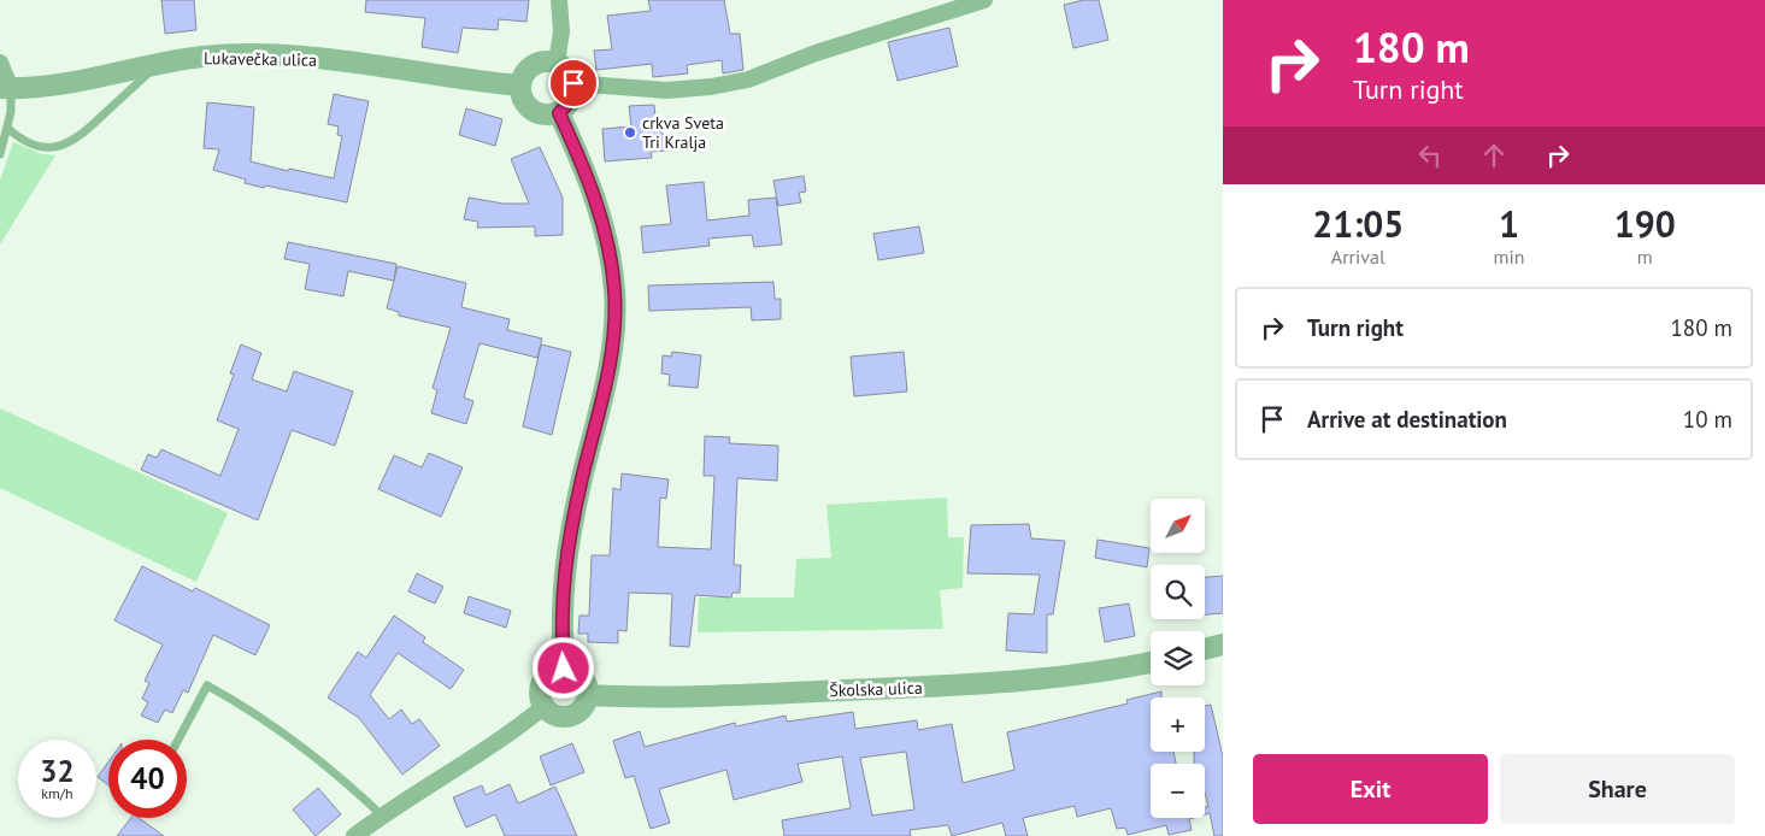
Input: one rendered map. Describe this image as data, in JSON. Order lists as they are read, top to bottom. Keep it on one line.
{"streets":{"street":["Lukavečka ulica","Školska ulica"]},"places":["crkva Sveta Tri Kralja"],"north":"top right","page":{"turn":["180 m","Turn right"],"eta":["21:05","Arrival","1","min","190","m"],"list":[{"name":"Turn right","value":"180 m"},{"name":"Arrive at destination","value":"10 m"}],"map_buttons":["+","−"],"speed":"32 km/h","limit":"40","buttons":["Exit","Share"]}}
